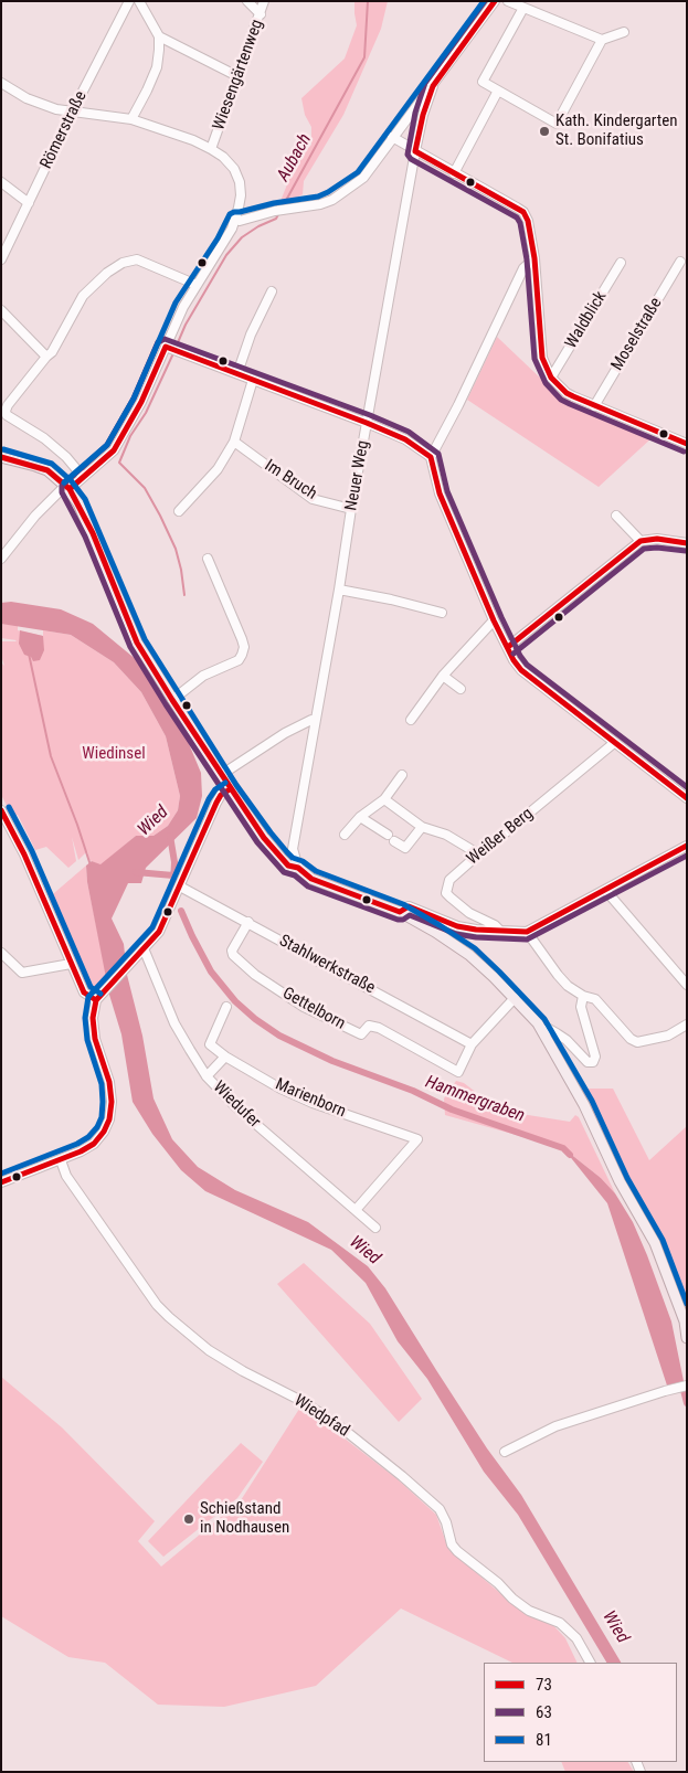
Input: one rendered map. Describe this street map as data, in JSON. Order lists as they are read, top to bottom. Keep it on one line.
{"streets":{"street":["Wiesengärtenweg","Römerstraße","Waldblick","Moselstraße","Neuer Weg","Im Bruch","Weißer Berg","Stahlwerkstraße","Gettelborn","Marienborn","Wiedufer","Wiedpfad"]},"crossings":[["Neuer Weg","Im Bruch"],["Stahlwerkstraße","Gettelborn"],["Marienborn","Wiedufer"]],"water":["Aubach","Wied","Hammergraben"],"parks":["Wiedinsel"],"places":["Kath. Kindergarten St. Bonifatius","Schießstand in Nodhausen"],"lines":["transit line 73","transit line 63","transit line 81"],"legend":["73","63","81"]}
